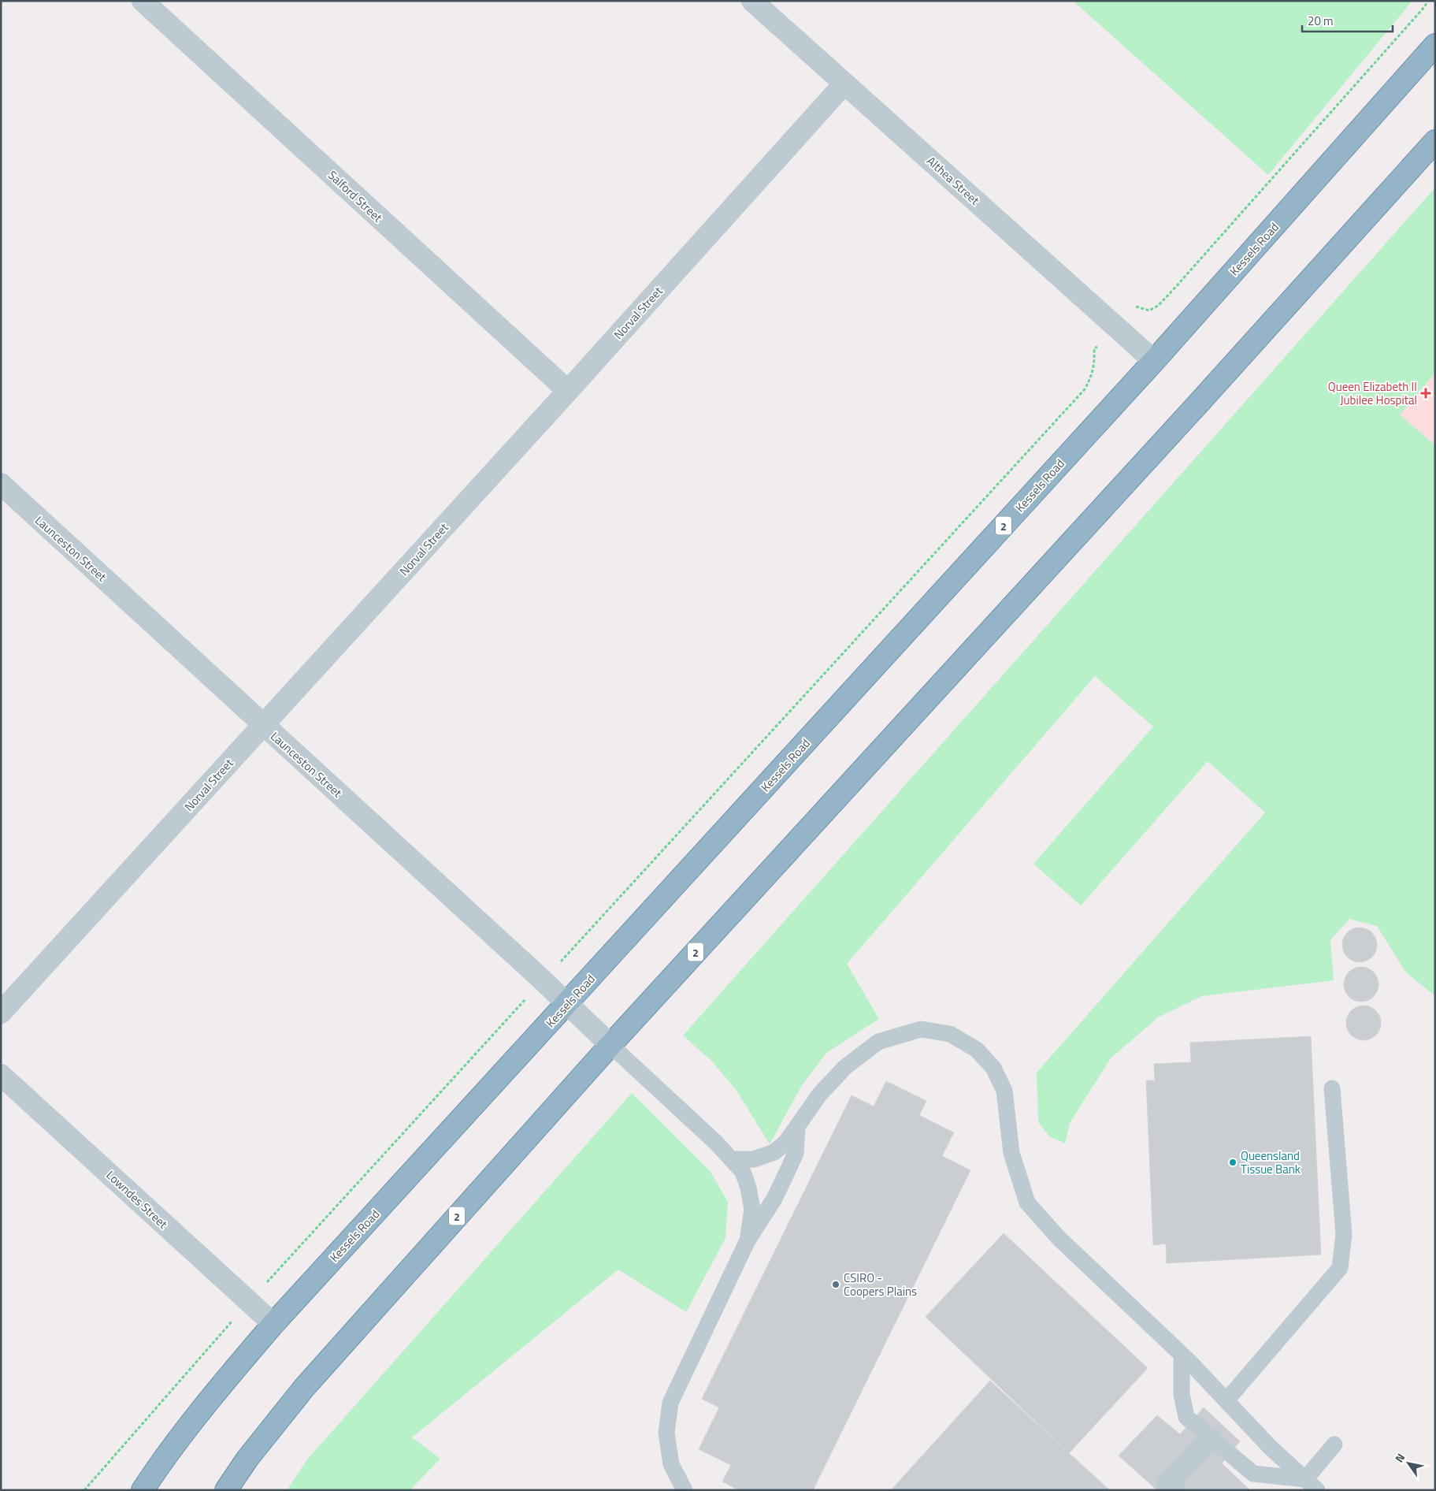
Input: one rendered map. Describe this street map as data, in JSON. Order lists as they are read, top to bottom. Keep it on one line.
{"streets":{"highway":["Kessels Road","2"],"street":["Althea Street","Salford Street","Norval Street","Launceston Street","Lowndes Street"]},"crossings":[["Althea Street","Kessels Road"],["Althea Street","Norval Street"],["Salford Street","Norval Street"],["Kessels Road","Launceston Street"],["Kessels Road","Lowndes Street"],["Norval Street","Launceston Street"],["2","Launceston Street"]],"places":{"health":["Queen Elizabeth II Jubilee Hospital"],"other":["Queensland Tissue Bank","CSIRO - Coopers Plains"]},"scale_bar":"20 m","north":"top left"}
